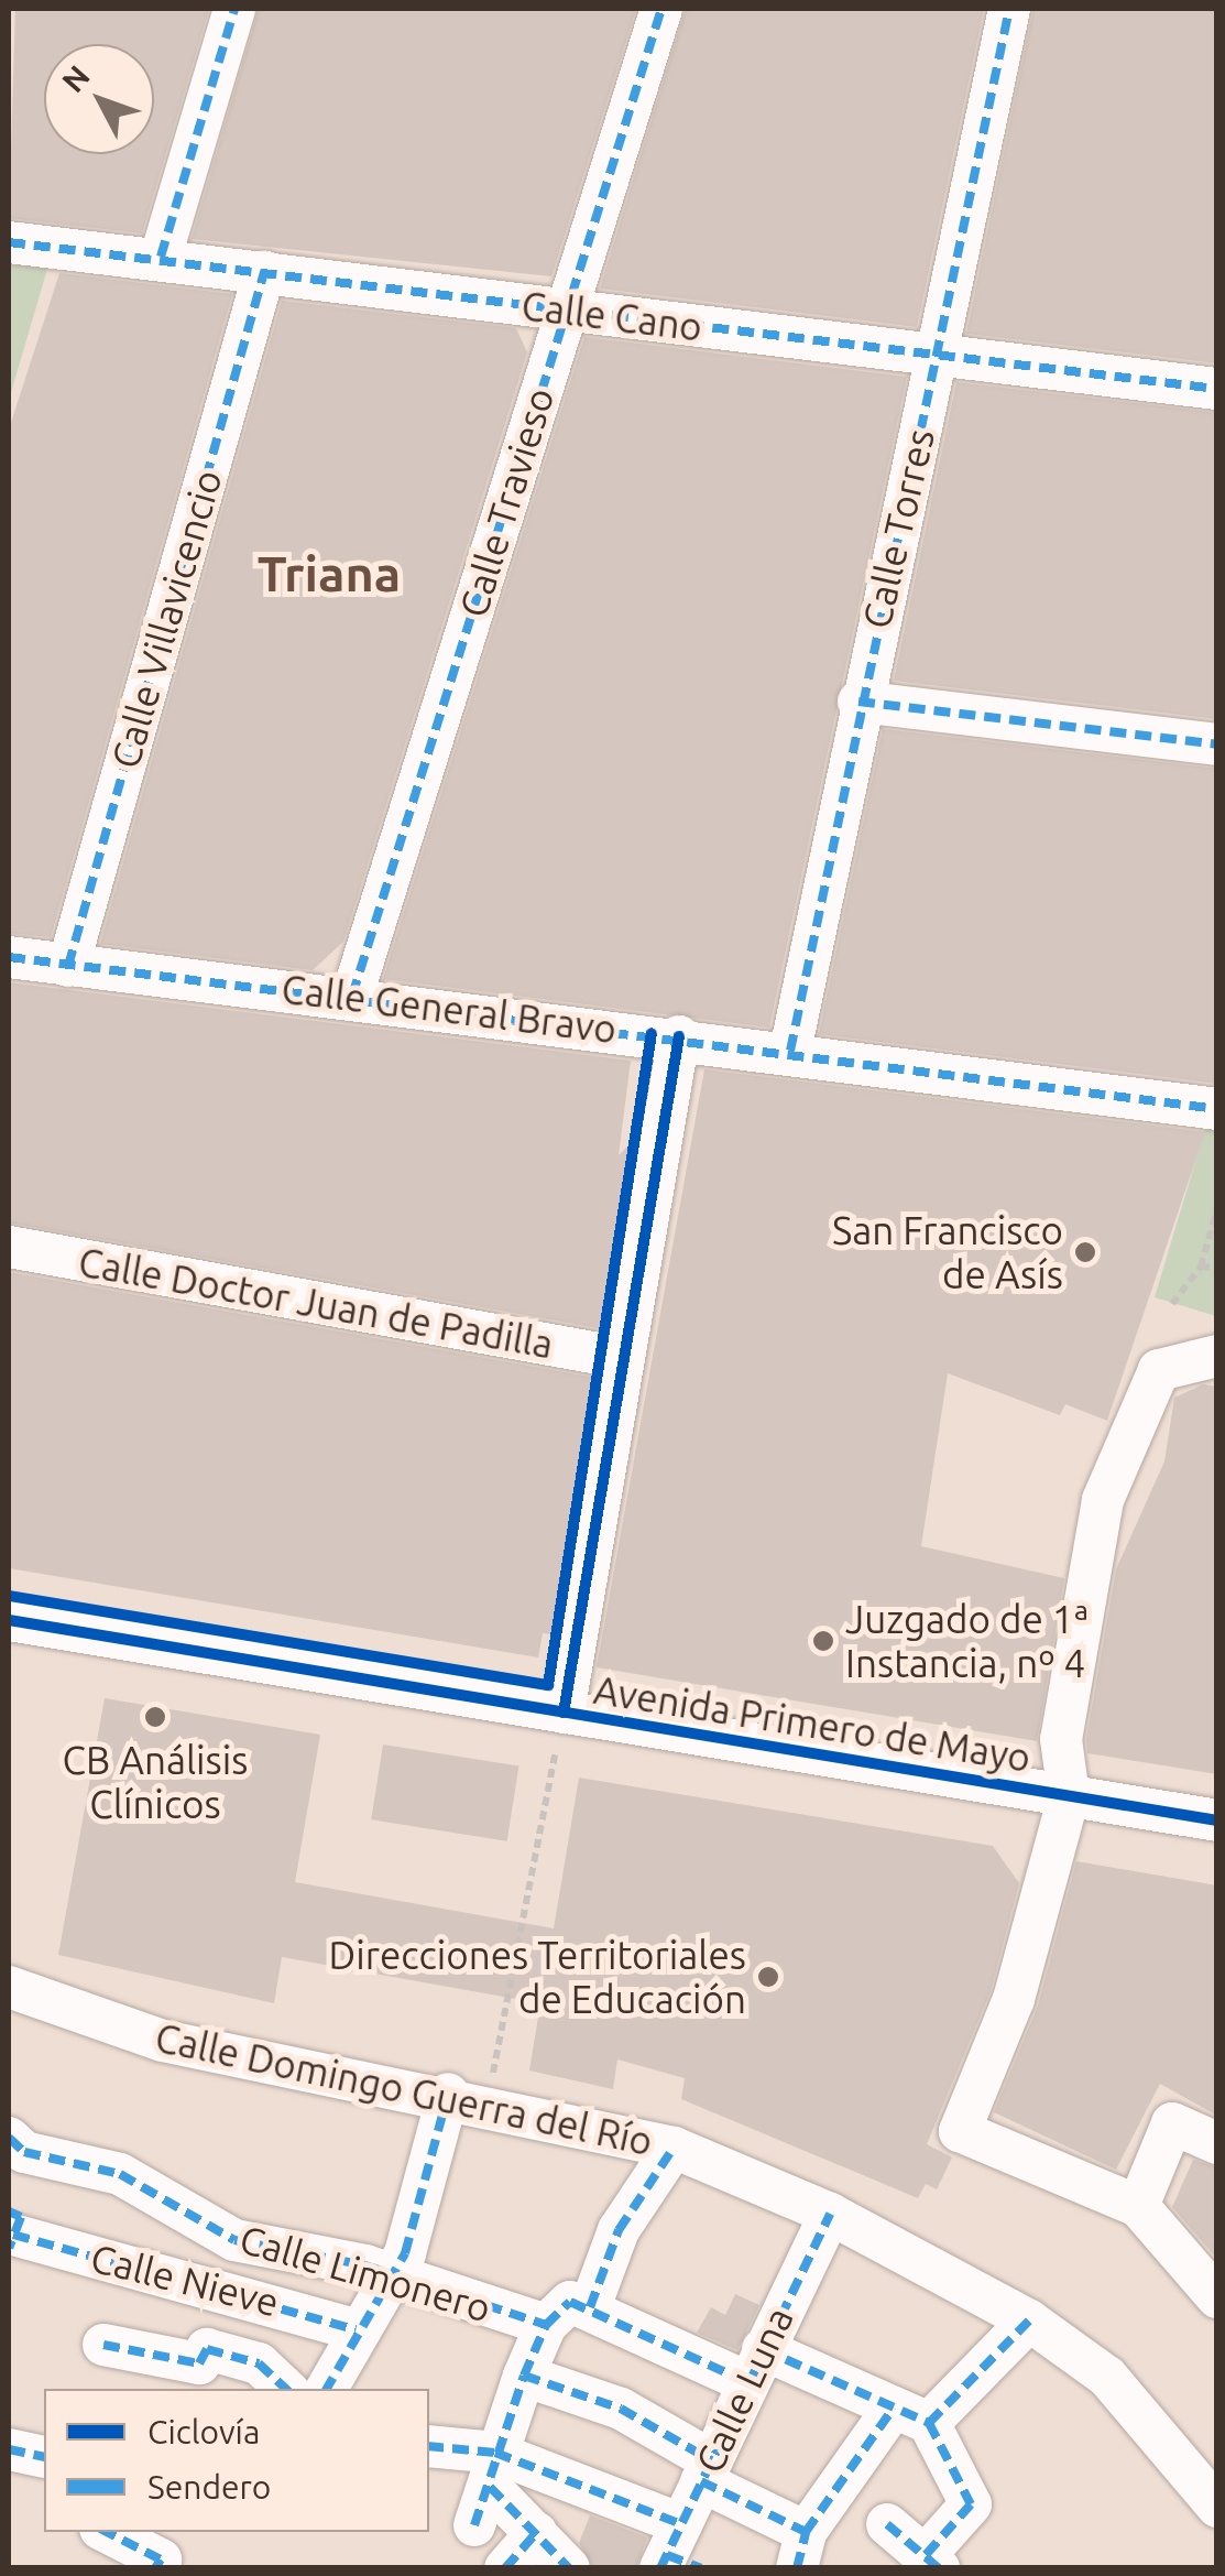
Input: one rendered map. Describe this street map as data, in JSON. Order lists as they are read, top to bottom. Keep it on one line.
{"streets":{"street":["Calle Cano","Calle Travieso","Calle Torres","Calle Villavicencio","Calle General Bravo","Calle Doctor Juan de Padilla","Avenida Primero de Mayo","Calle Domingo Guerra del Río","Calle Limonero","Calle Nieve","Calle Luna"]},"crossings":[["Calle Cano","Calle Travieso"],["Calle Cano","Calle Torres"],["Calle Cano","Calle Villavicencio"],["Calle Travieso","Calle General Bravo"],["Calle Torres","Calle General Bravo"],["Calle Villavicencio","Calle General Bravo"],["Calle Domingo Guerra del Río","Calle Luna"]],"districts":["Triana"],"places":["San Francisco de Asís","Juzgado de 1ª Instancia, nº 4","CB Análisis Clínicos","Direcciones Territoriales de Educación"],"legend":["Ciclovía","Sendero"],"north":"top left"}
